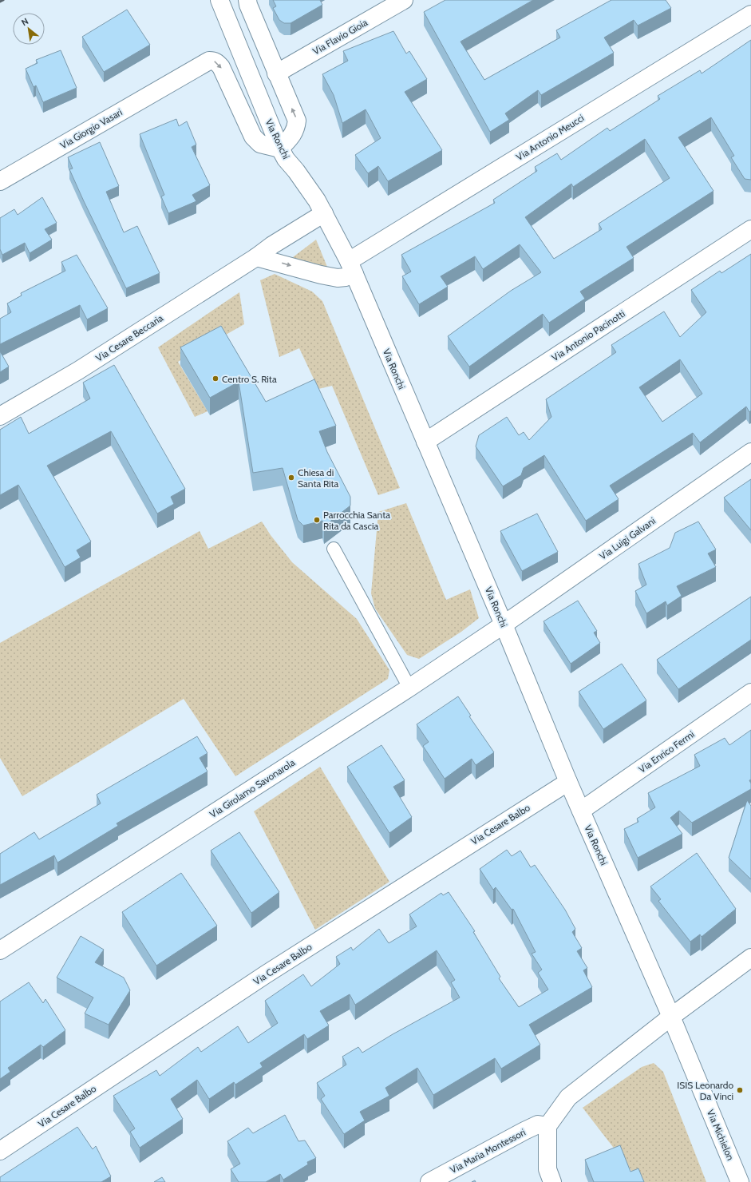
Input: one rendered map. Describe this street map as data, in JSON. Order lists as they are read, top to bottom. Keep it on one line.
{"streets":{"street":["Via Flavio Gioia","Via Giorgio Vasari","Via Antonio Meucci","Via Ronchi","Via Antonio Pacinotti","Via Cesare Beccaria","Via Luigi Galvani","Via Enrico Fermi","Via Girolamo Savonarola","Via Cesare Balbo","Via Michielon","Via Maria Montessori"]},"crossings":[["Via Giorgio Vasari","Via Ronchi"],["Via Antonio Meucci","Via Ronchi"],["Via Ronchi","Via Antonio Pacinotti"],["Via Ronchi","Via Cesare Beccaria"],["Via Ronchi","Via Luigi Galvani"],["Via Ronchi","Via Enrico Fermi"],["Via Ronchi","Via Girolamo Savonarola"],["Via Ronchi","Via Cesare Balbo"],["Via Ronchi","Via Michielon"],["Via Luigi Galvani","Via Girolamo Savonarola"]],"places":["Centro S. Rita","Chiesa di Santa Rita","Parrocchia Santa Rita da Cascia","ISIS Leonardo Da Vinci"],"north":"top left"}
